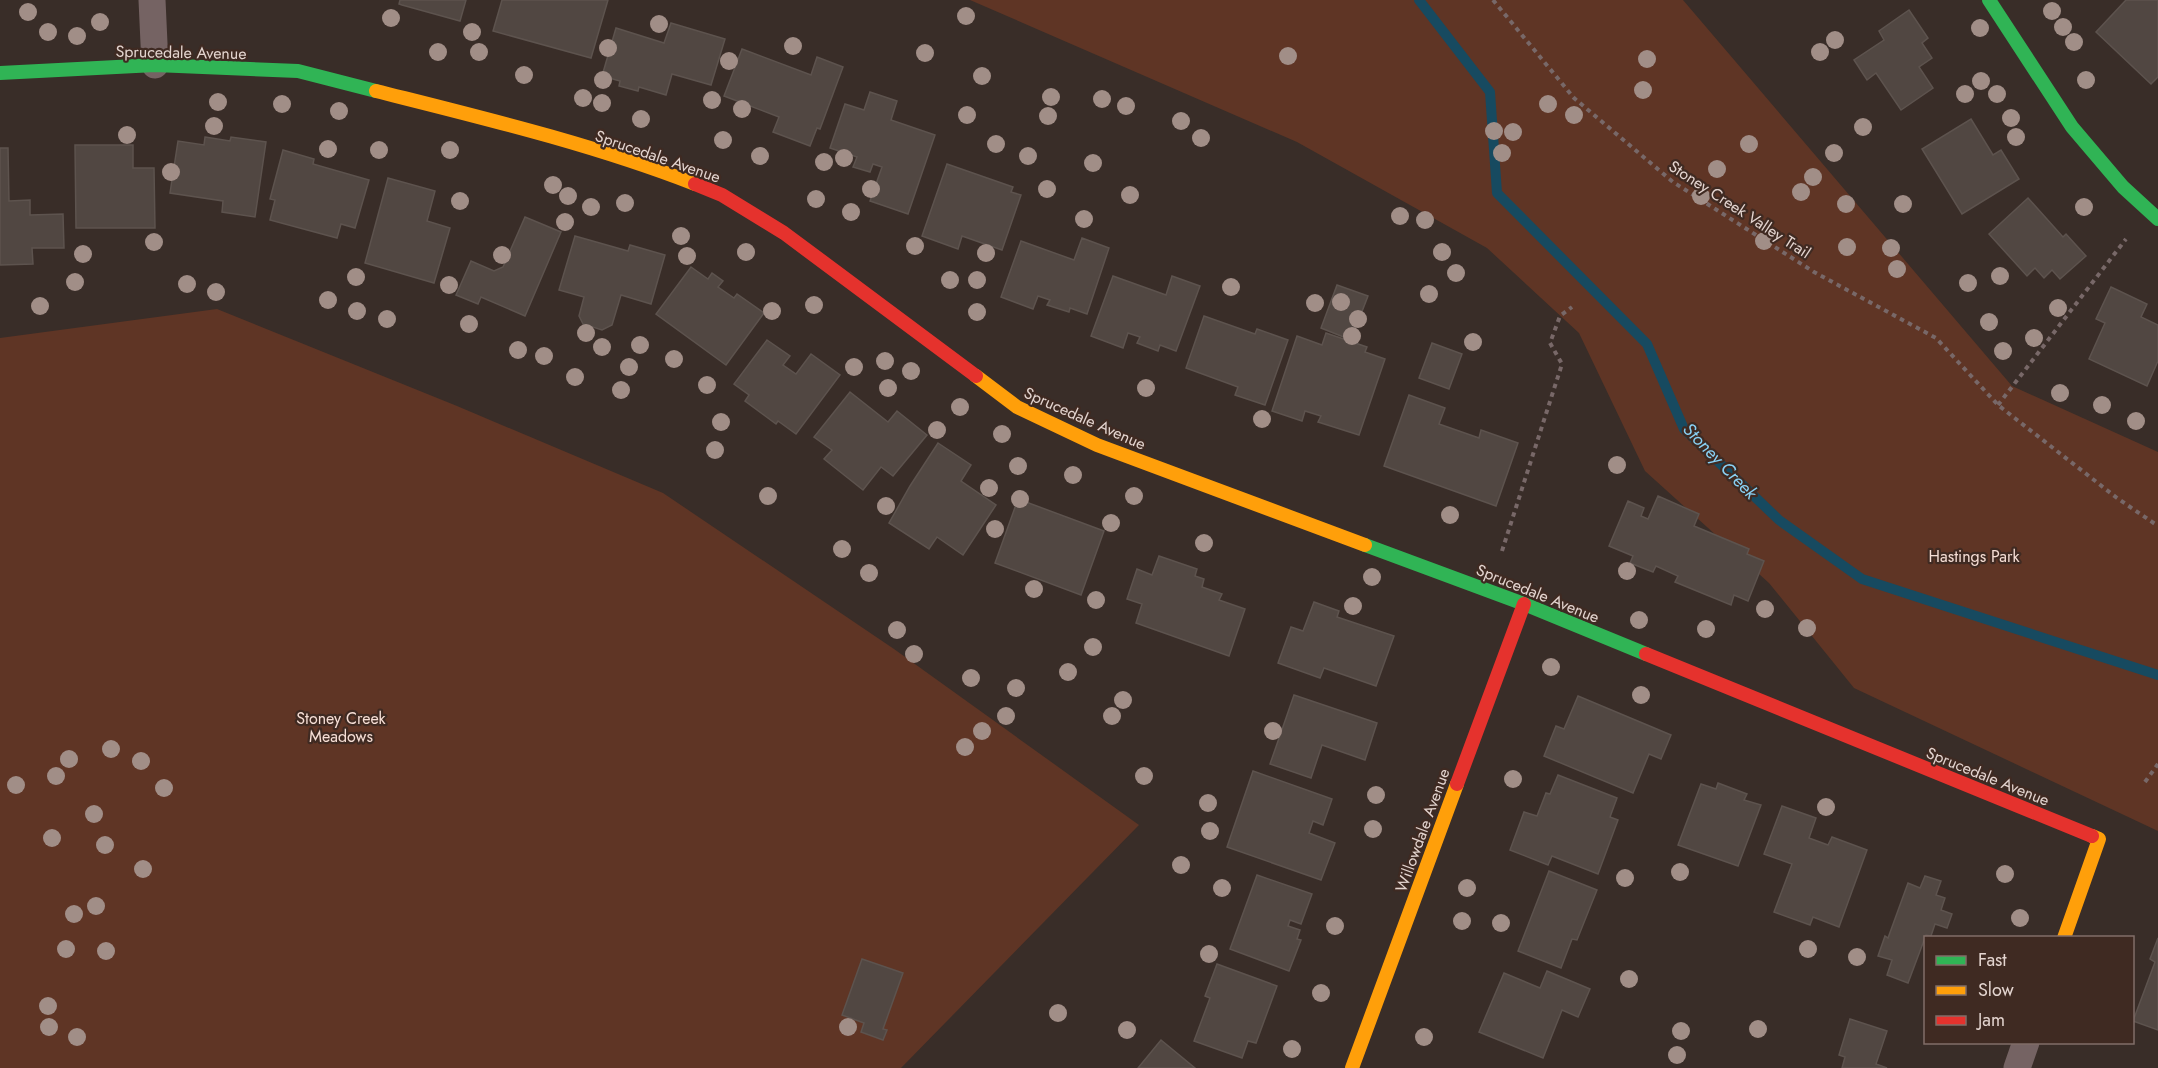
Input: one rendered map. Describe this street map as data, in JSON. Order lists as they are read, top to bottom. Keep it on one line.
{"streets":{"street":["Sprucedale Avenue","Willowdale Avenue"],"path":["Stoney Creek Valley Trail"]},"crossings":[["Sprucedale Avenue","Willowdale Avenue"]],"water":["Stoney Creek"],"parks":["Hastings Park","Stoney Creek Meadows"],"legend":["Fast","Slow","Jam"]}
